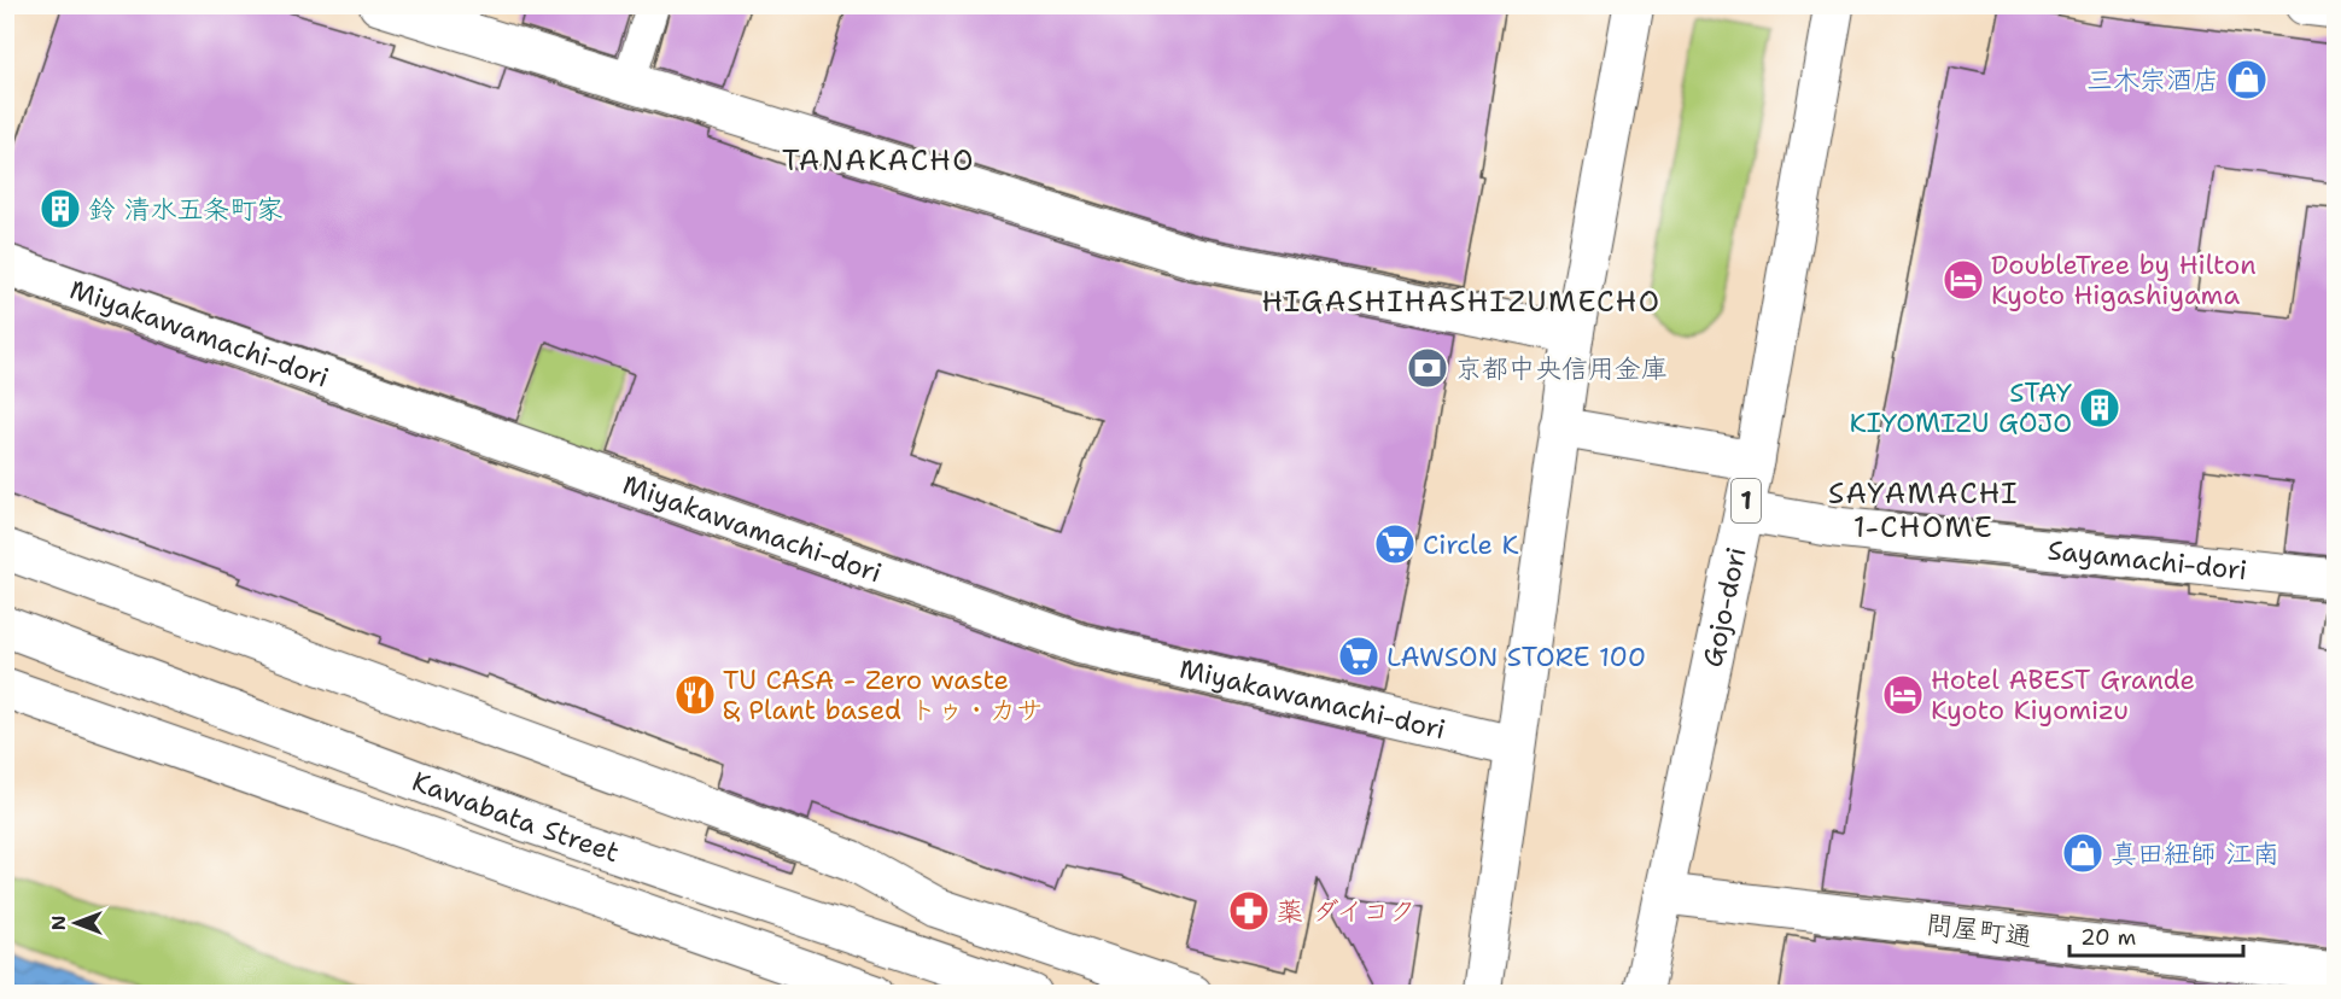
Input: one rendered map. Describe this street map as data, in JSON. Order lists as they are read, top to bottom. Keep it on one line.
{"streets":{"main road":["Miyakawamachi-dori","1","Sayamachi-dori","Gojo-dori","Kawabata Street","問屋町通"]},"crossings":[["Sayamachi-dori","Gojo-dori"],["Gojo-dori","問屋町通"]],"districts":["TANAKACHO","HIGASHIHASHIZUMECHO","SAYAMACHI 1-CHOME"],"places":{"shop":["三木宗酒店","真田紐師 江南"],"building":["鈴 清水五条町家","STAY KIYOMIZU GOJO"],"hotel":["DoubleTree by Hilton Kyoto Higashiyama","Hotel ABEST Grande Kyoto Kiyomizu"],"bank":["京都中央信用金庫"],"supermarket":["Circle K","LAWSON STORE 100"],"restaurant":["TU CASA - Zero waste & Plant based トゥ・カサ"],"pharmacy":["薬 ダイコク"]},"scale_bar":"20 m","north":"left"}
